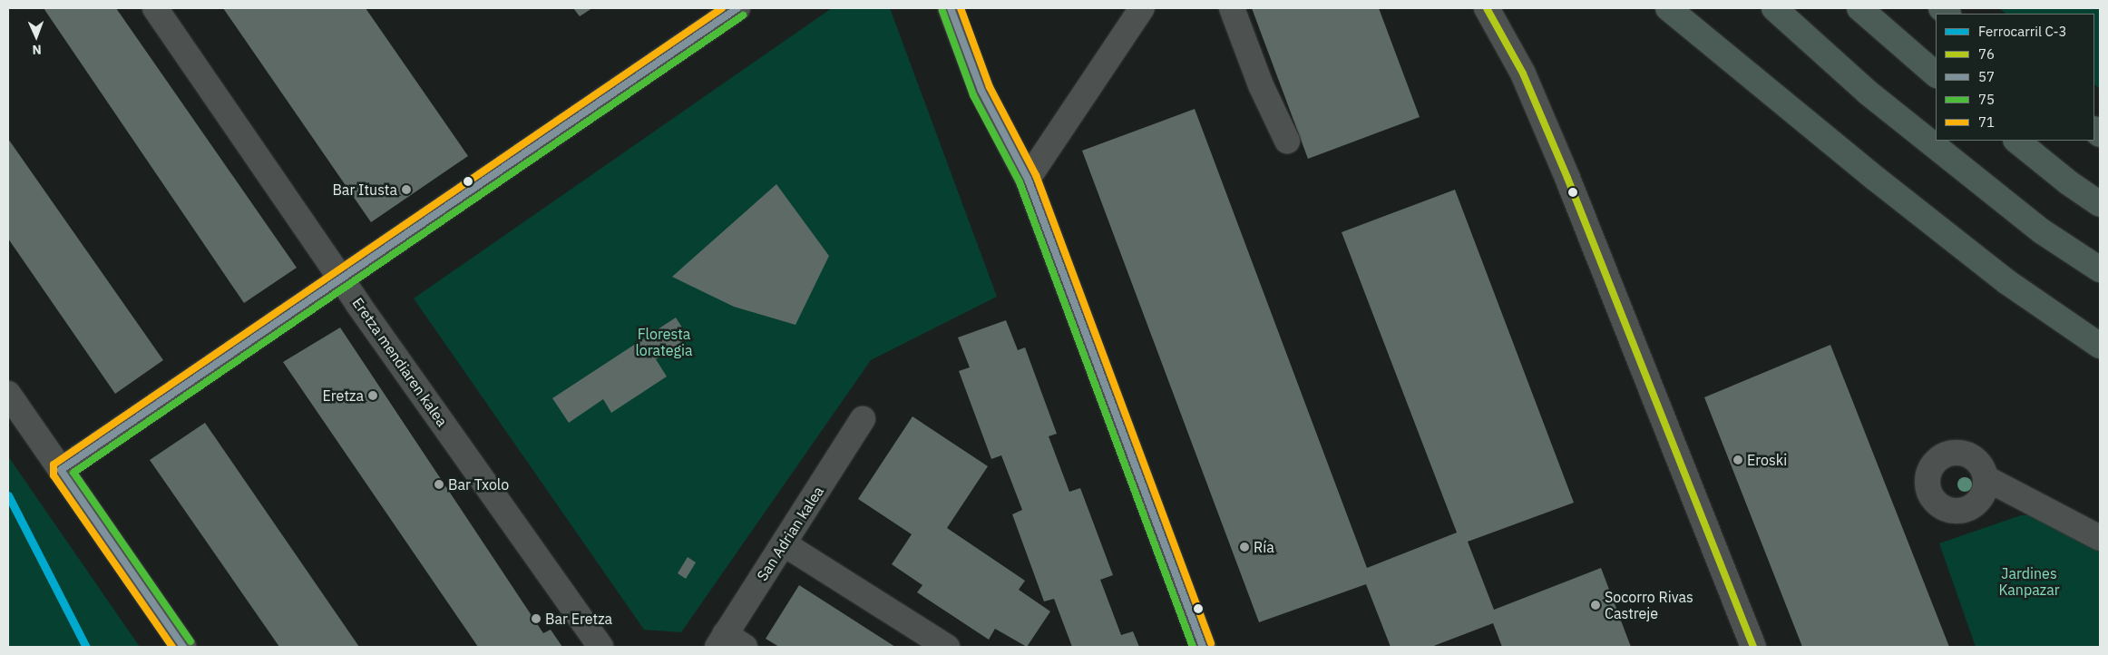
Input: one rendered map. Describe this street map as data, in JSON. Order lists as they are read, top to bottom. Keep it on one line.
{"streets":{"street":["Eretza mendiaren kalea","San Adrian kalea"]},"parks":["Floresta lorategia","Jardines Kanpazar"],"places":["Bar Itusta","Eretza","Eroski","Bar Txolo","Ría","Socorro Rivas Castreje","Bar Eretza"],"lines":["transit line 76","transit line 57","transit line 71","transit line 75","rail line C-3"],"legend":["Ferrocarril C-3","76","57","75","71"],"north":"bottom"}
